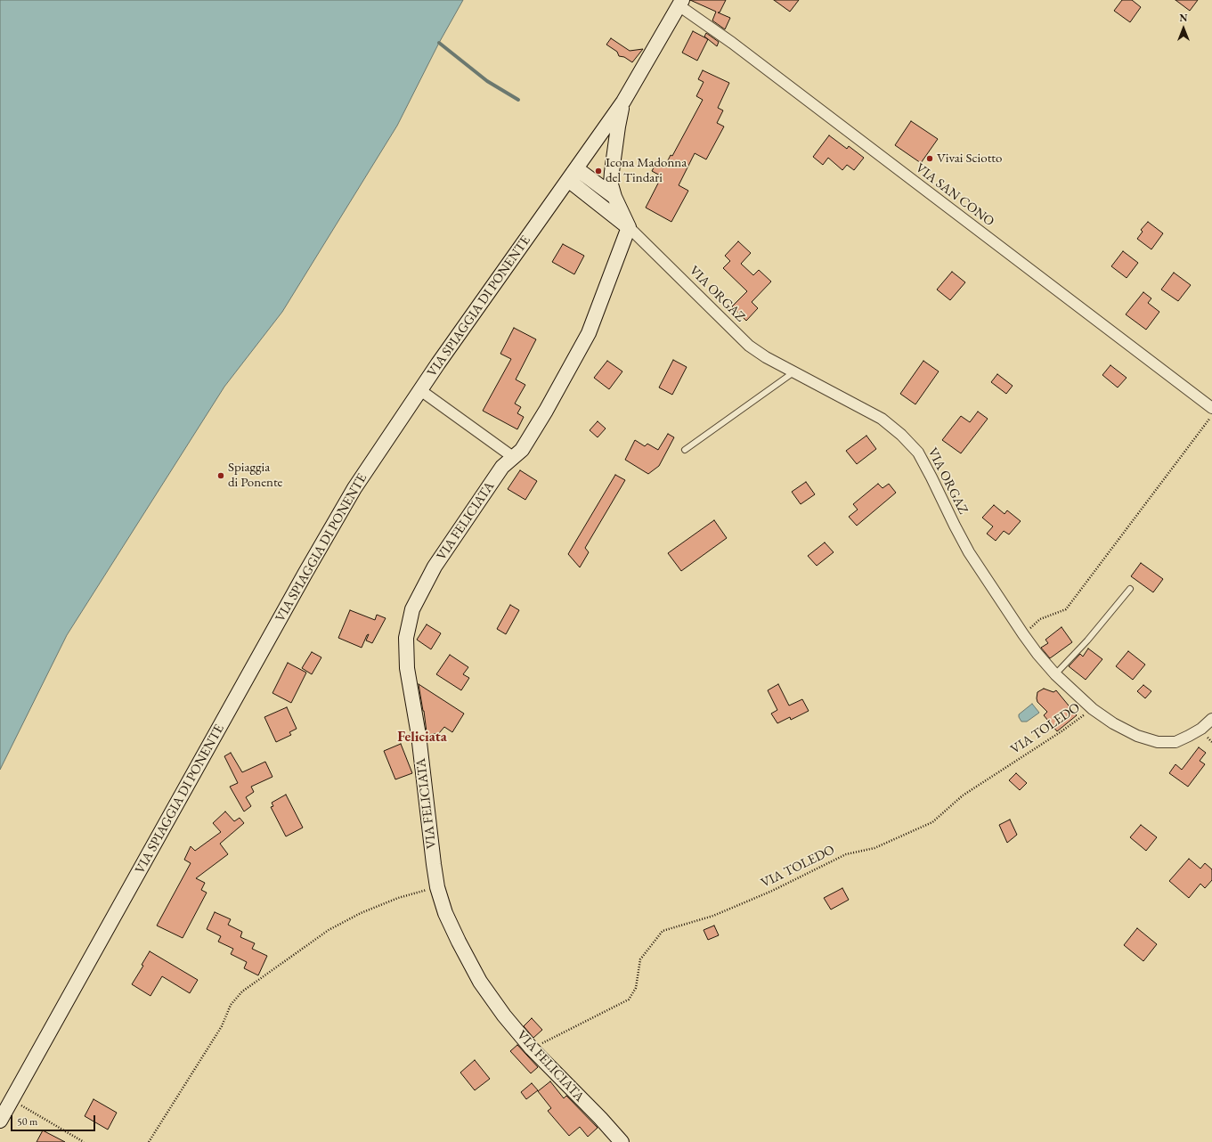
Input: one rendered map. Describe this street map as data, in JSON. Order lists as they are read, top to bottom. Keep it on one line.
{"streets":{"street":["VIA SAN CONO","VIA ORGAZ","VIA SPIAGGIA DI PONENTE","VIA FELICIATA"],"path":["VIA TOLEDO"]},"crossings":[["VIA SAN CONO","VIA SPIAGGIA DI PONENTE"],["VIA ORGAZ","VIA FELICIATA"],["VIA ORGAZ","VIA TOLEDO"],["VIA FELICIATA","VIA TOLEDO"]],"districts":["Feliciata"],"places":["Vivai Sciotto","Icona Madonna del Tindari","Spiaggia di Ponente"],"scale_bar":"50 m","north":"top"}
